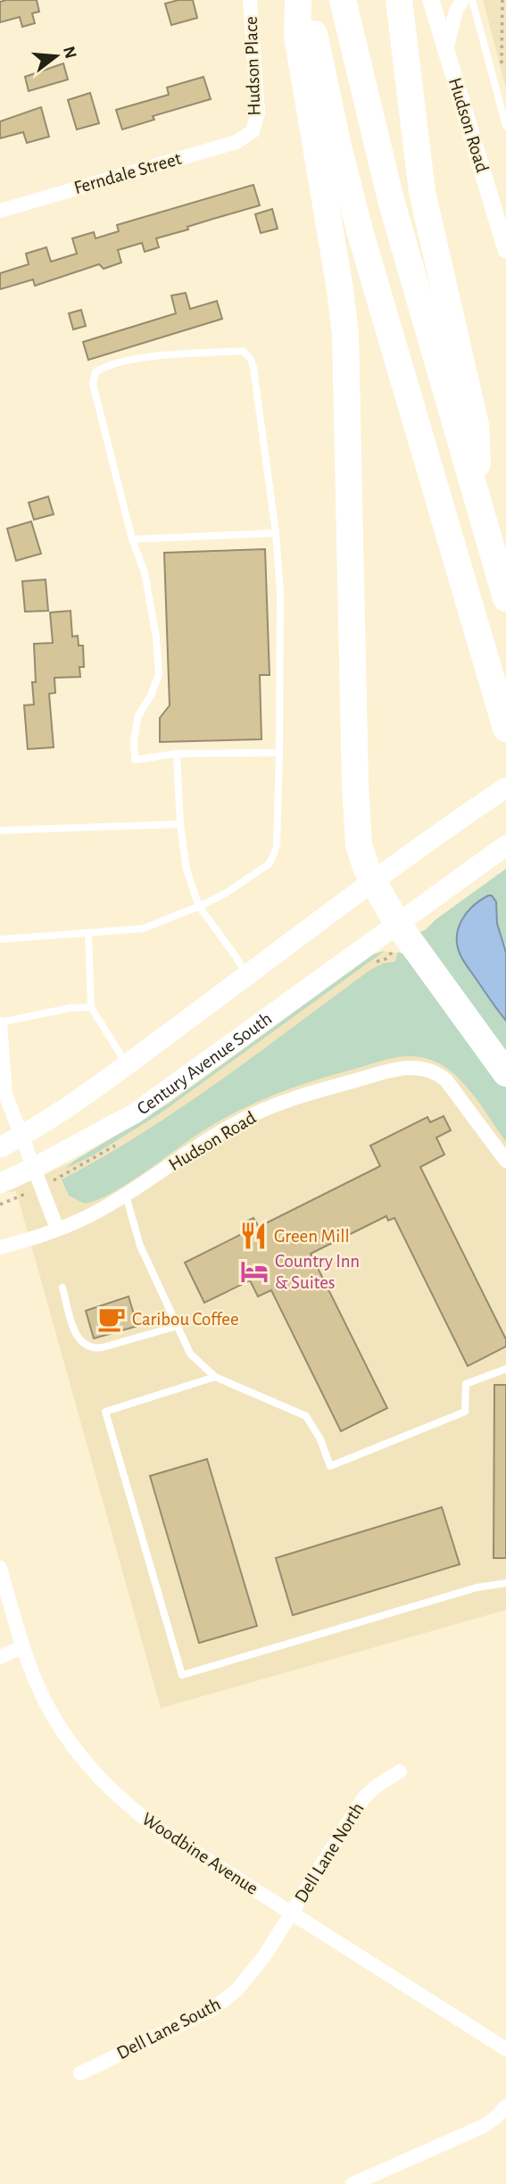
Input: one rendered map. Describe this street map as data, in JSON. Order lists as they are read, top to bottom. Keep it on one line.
{"streets":{"main road":["Century Avenue South"],"street":["Hudson Place","Hudson Road","Ferndale Street","Dell Lane North","Woodbine Avenue","Dell Lane South"]},"crossings":[["Hudson Place","Ferndale Street"],["Dell Lane North","Woodbine Avenue"],["Dell Lane North","Dell Lane South"],["Woodbine Avenue","Dell Lane South"]],"places":{"restaurant":["Green Mill"],"hotel":["Country Inn & Suites"],"cafe":["Caribou Coffee"]},"north":"right"}
